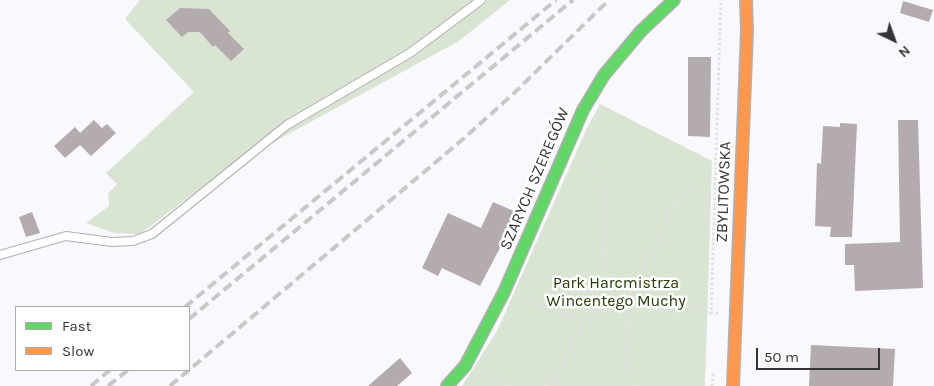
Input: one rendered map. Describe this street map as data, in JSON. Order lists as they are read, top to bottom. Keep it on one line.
{"streets":{"street":["SZARYCH SZEREGÓW","ZBYLITOWSKA"]},"parks":["Park Harcmistrza Wincentego Muchy"],"legend":["Fast","Slow"],"scale_bar":"50 m","north":"bottom right"}
